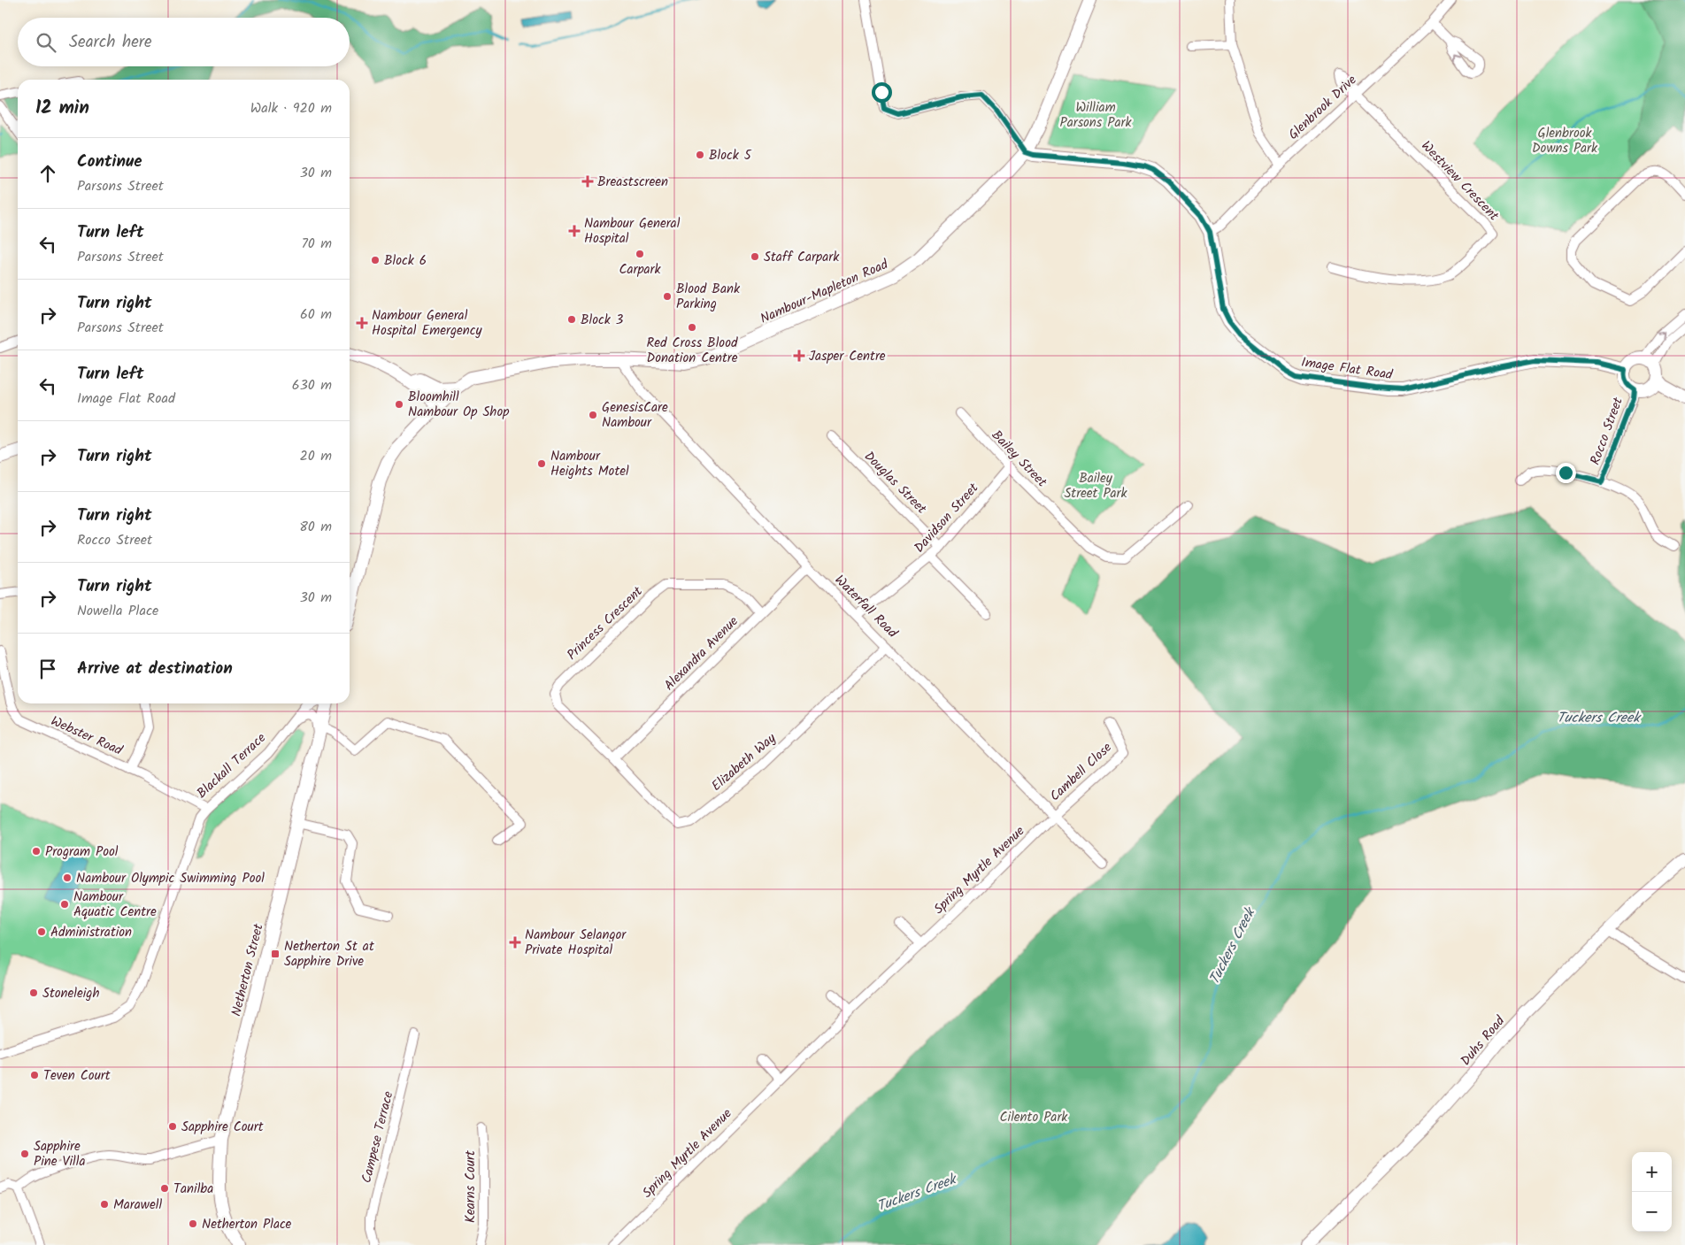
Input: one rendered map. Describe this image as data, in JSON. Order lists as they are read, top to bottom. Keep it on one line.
{"streets":{"main road":["Nambour-Mapleton Road","Image Flat Road","Netherton Street","Duhs Road"],"street":["Glenbrook Drive","Westview Crescent","Rocco Street","Bailey Street","Douglas Street","Davidson Street","Waterfall Road","Princess Crescent","Alexandra Avenue","Webster Road","Elizabeth Way","Blackall Terrace","Cambell Close","Spring Myrtle Avenue","Campese Terrace","Kearns Court"]},"crossings":[["Glenbrook Drive","Westview Crescent"],["Glenbrook Drive","Image Flat Road"],["Nambour-Mapleton Road","Image Flat Road"],["Nambour-Mapleton Road","Waterfall Road"],["Image Flat Road","Rocco Street"],["Bailey Street","Davidson Street"],["Douglas Street","Davidson Street"],["Davidson Street","Waterfall Road"],["Waterfall Road","Alexandra Avenue"],["Waterfall Road","Elizabeth Way"],["Waterfall Road","Cambell Close"],["Waterfall Road","Spring Myrtle Avenue"],["Princess Crescent","Alexandra Avenue"],["Princess Crescent","Elizabeth Way"],["Alexandra Avenue","Elizabeth Way"],["Webster Road","Blackall Terrace"],["Cambell Close","Spring Myrtle Avenue"]],"water":["Tuckers Creek"],"parks":["William Parsons Park","Glenbrook Downs Park","Bailey Street Park","Cilento Park"],"places":{"other":["Block 5","Carpark","Staff Carpark","Block 6","Blood Bank Parking","Block 3","Red Cross Blood Donation Centre","Bloomhill Nambour Op Shop","GenesisCare Nambour","Nambour Heights Motel","Program Pool","Nambour Olympic Swimming Pool","Nambour Aquatic Centre","Administration","Stoneleigh","Teven Court","Sapphire Court","Sapphire Pine Villa","Tanilba","Marawell","Netherton Place"],"health":["Breastscreen","Nambour General Hospital","Nambour General Hospital Emergency","Jasper Centre","Nambour Selangor Private Hospital"],"transit":["Netherton St at Sapphire Drive"]},"page":{"search":"Search here","heading":["12 min","Walk · 920 m"],"list":[["Continue","Parsons Street","30 m"],["Turn left","Parsons Street","70 m"],["Turn right","Parsons Street","60 m"],["Turn left","Image Flat Road","630 m"],["Turn right","20 m"],["Turn right","Rocco Street","80 m"],["Turn right","Nowella Place","30 m"],"Arrive at destination"],"map_buttons":["+","−"]}}
